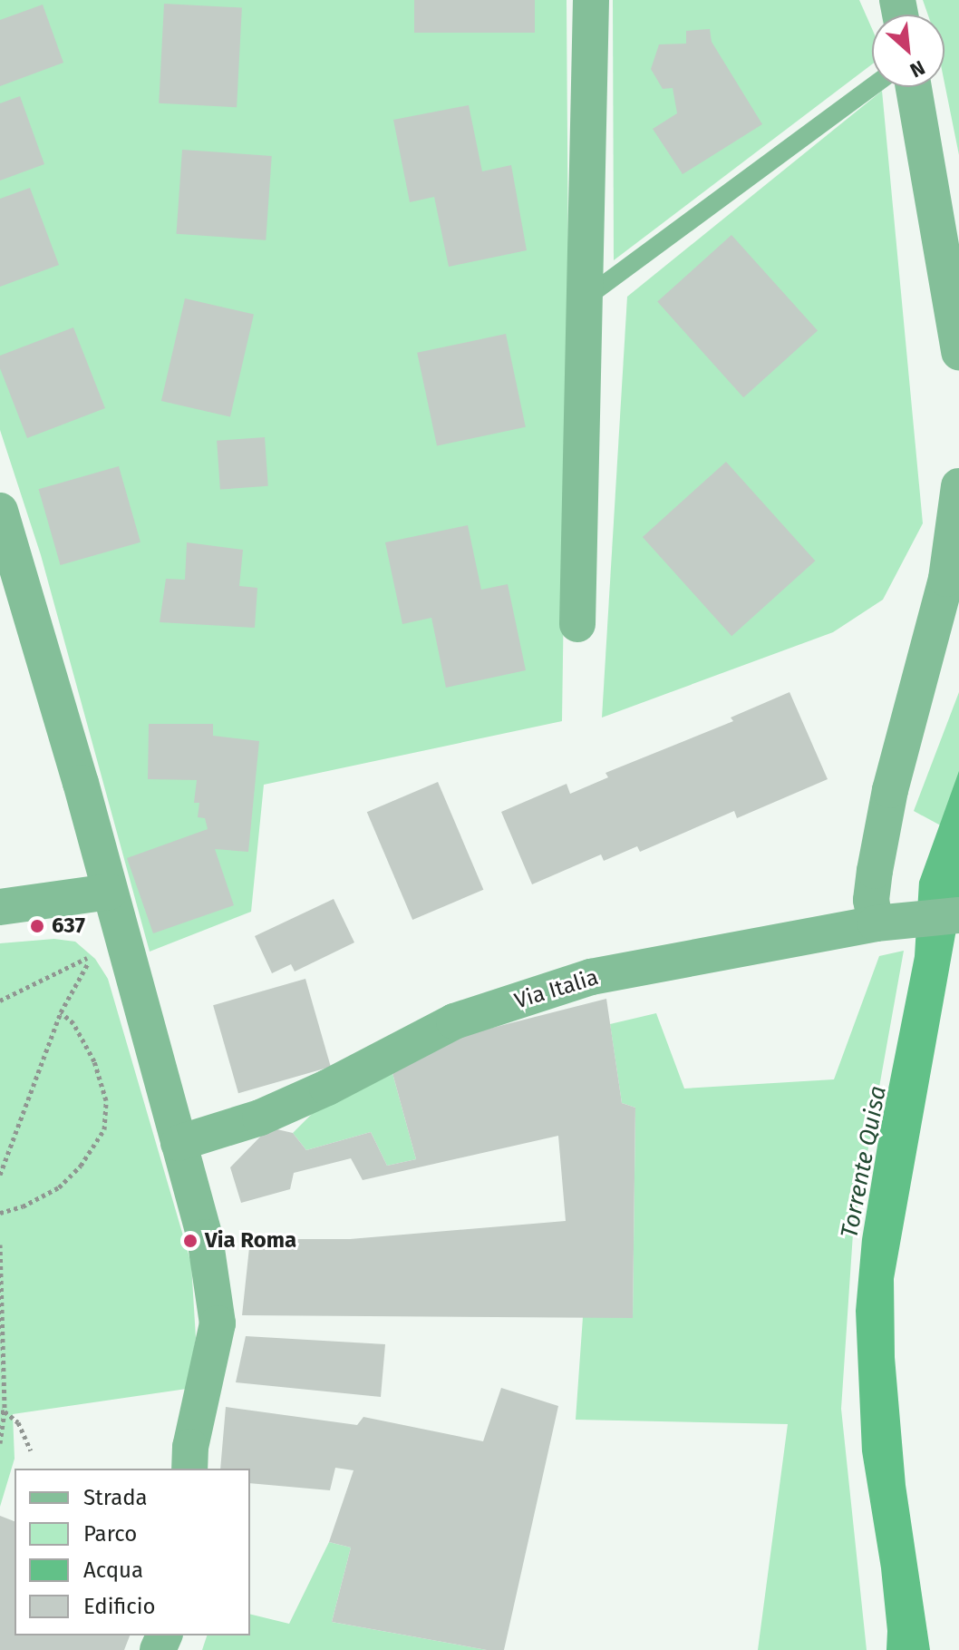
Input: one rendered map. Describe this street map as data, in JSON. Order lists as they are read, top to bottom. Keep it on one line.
{"streets":{"street":["Via Italia"]},"water":["Torrente Quisa"],"places":["637","Via Roma"],"legend":["Strada","Parco","Acqua","Edificio"],"north":"bottom right"}
